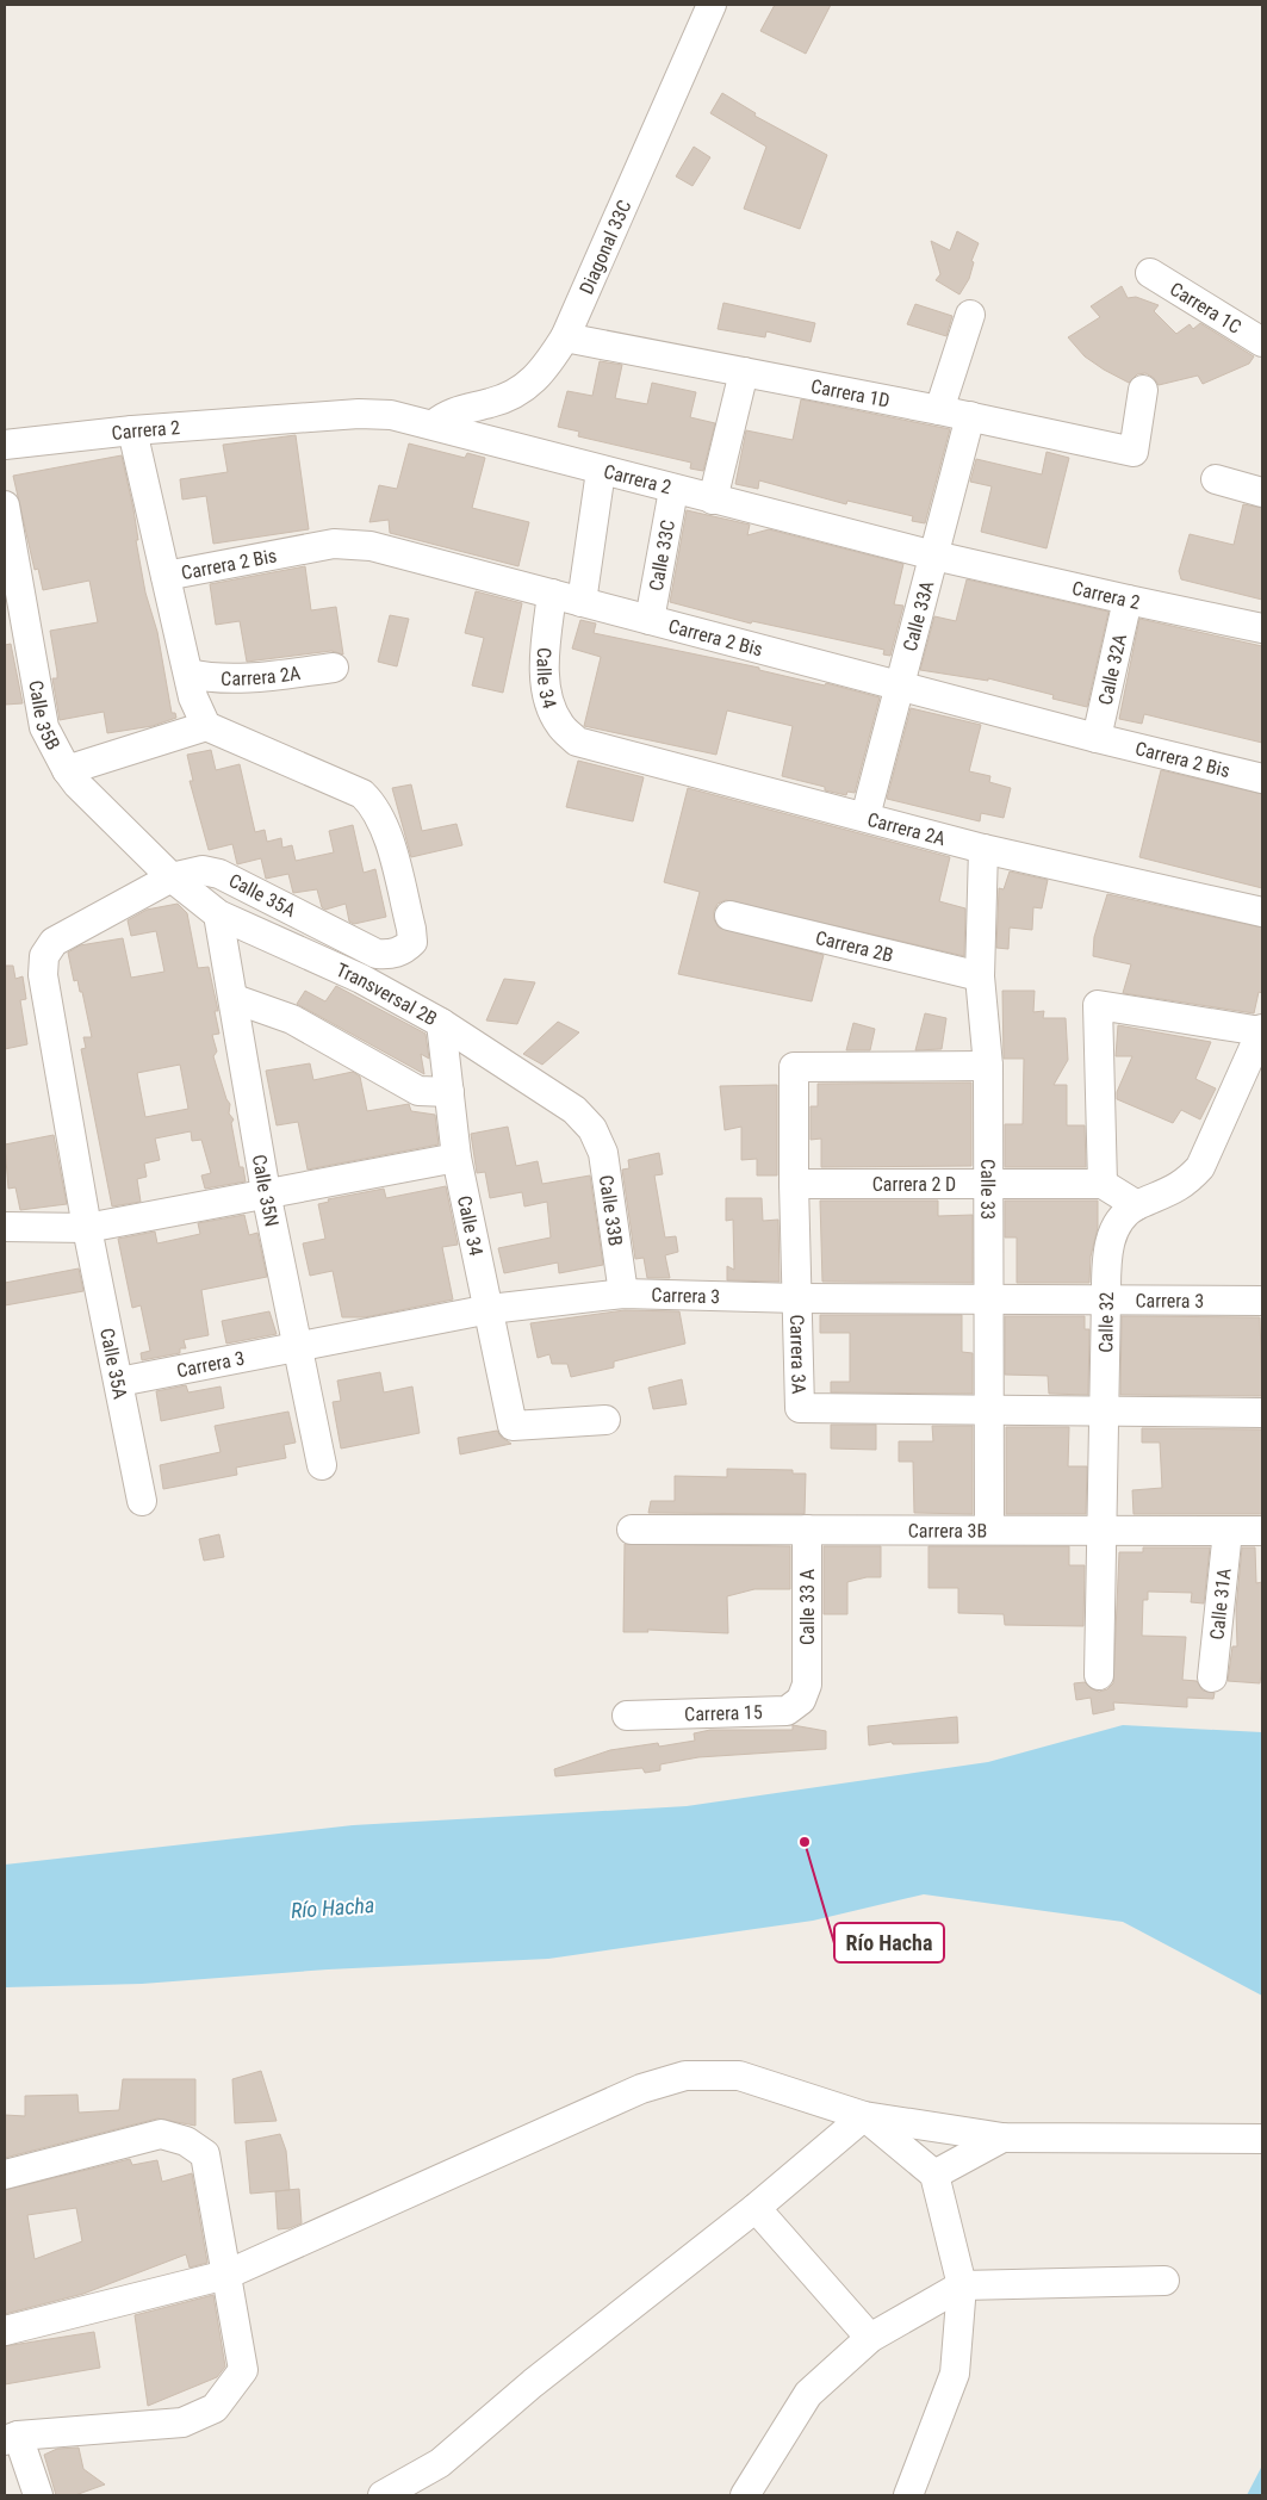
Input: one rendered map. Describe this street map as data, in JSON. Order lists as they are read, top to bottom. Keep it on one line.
{"streets":{"street":["Diagonal 33C","Carrera 1C","Carrera 1D","Carrera 2","Calle 33C","Carrera 2 Bis","Calle 33A","Calle 32A","Carrera 2A","Calle 34","Calle 35B","Calle 35A","Carrera 2B","Transversal 2B","Carrera 2 D","Calle 33","Calle 35N","Calle 33B","Carrera 3","Calle 32","Carrera 3A","Carrera 3B","Calle 31A","Calle 33 A","Carrera 15"]},"crossings":[["Diagonal 33C","Carrera 1D"],["Diagonal 33C","Carrera 2"],["Carrera 1D","Calle 33A"],["Carrera 2","Calle 33C"],["Carrera 2","Calle 33A"],["Carrera 2","Calle 32A"],["Calle 33C","Carrera 2 Bis"],["Carrera 2 Bis","Calle 33A"],["Carrera 2 Bis","Calle 32A"],["Carrera 2 Bis","Calle 34"],["Calle 33A","Carrera 2A"],["Carrera 2A","Calle 34"],["Carrera 2A","Calle 33"],["Calle 34","Transversal 2B"],["Calle 34","Carrera 3"],["Calle 35B","Calle 35A"],["Calle 35B","Transversal 2B"],["Calle 35A","Transversal 2B"],["Calle 35A","Carrera 3"],["Carrera 2B","Calle 33"],["Transversal 2B","Calle 35N"],["Transversal 2B","Calle 33B"],["Carrera 2 D","Calle 33"],["Carrera 2 D","Carrera 3A"],["Calle 33","Carrera 3"],["Calle 33","Carrera 3A"],["Calle 33","Carrera 3B"],["Calle 35N","Carrera 3"],["Calle 33B","Carrera 3"],["Carrera 3","Calle 32"],["Carrera 3","Carrera 3A"],["Calle 32","Carrera 3A"],["Calle 32","Carrera 3B"],["Carrera 3B","Calle 31A"],["Carrera 3B","Calle 33 A"],["Calle 33 A","Carrera 15"]],"water":["Río Hacha"],"places":["Río Hacha"]}
